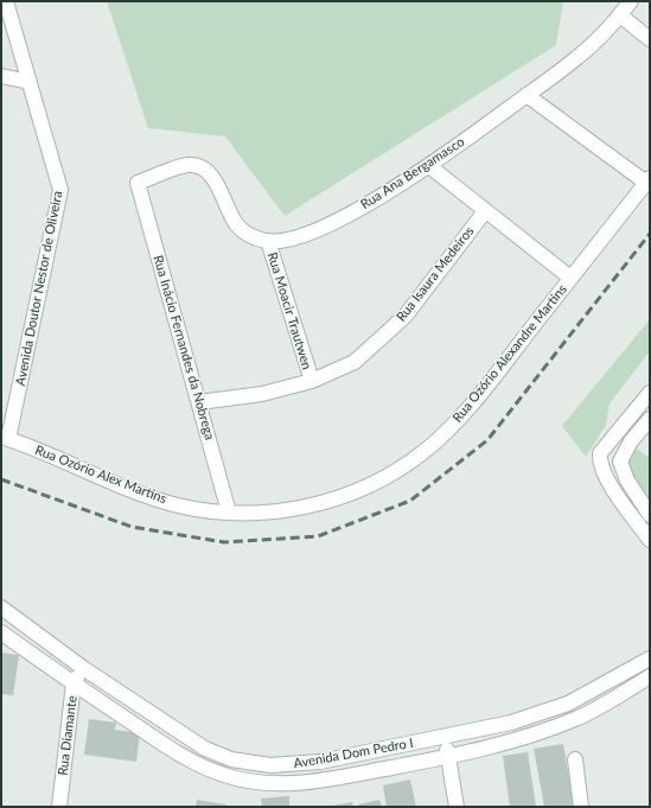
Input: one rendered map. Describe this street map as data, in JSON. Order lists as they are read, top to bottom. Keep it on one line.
{"streets":{"street":["Rua Ana Bergamasco","Rua Isaura Medeiros","Avenida Doutor Nestor de Oliveira","Rua Moacir Trautwen","Rua Inácio Fernandes da Nobrega","Rua Ozório Alexandre Martins","Rua Ozório Alex Martins","Rua Diamante","Avenida Dom Pedro I"]},"crossings":[["Rua Ana Bergamasco","Rua Moacir Trautwen"],["Rua Ana Bergamasco","Rua Inácio Fernandes da Nobrega"],["Rua Isaura Medeiros","Rua Moacir Trautwen"],["Rua Isaura Medeiros","Rua Inácio Fernandes da Nobrega"],["Avenida Doutor Nestor de Oliveira","Rua Ozório Alex Martins"],["Rua Inácio Fernandes da Nobrega","Rua Ozório Alexandre Martins"],["Rua Inácio Fernandes da Nobrega","Rua Ozório Alex Martins"],["Rua Ozório Alexandre Martins","Rua Ozório Alex Martins"],["Rua Diamante","Avenida Dom Pedro I"]]}
